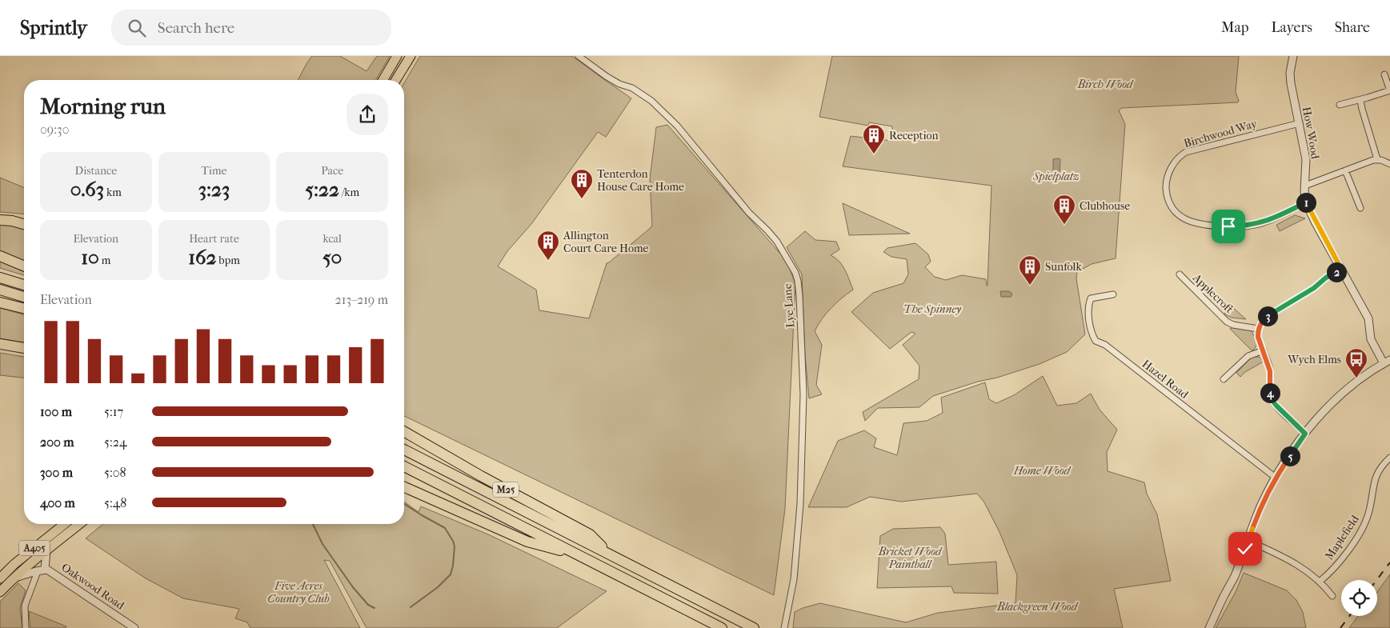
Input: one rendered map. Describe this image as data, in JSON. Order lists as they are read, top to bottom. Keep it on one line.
{"streets":{"highway":["M25","A405"],"street":["How Wood","Birchwood Way","Applecroft","Lye Lane","Hazel Road","Maplefield","Oakwood Road"]},"crossings":[["How Wood","Birchwood Way"],["A405","Oakwood Road"]],"parks":["Birch Wood","Spielplatz","The Spinney","Home Wood","Bricket Wood Paintball","Five Acres Country Club","Blackgreen Wood"],"places":{"building":["Reception","Tenterdon House Care Home","Clubhouse","Allington Court Care Home","Sunfolk"],"bus stop":["Wych Elms"]},"page":{"header":"Sprintly","search":"Search here","nav":["Map","Layers","Share"],"heading":["Morning run","09:30"],"stats":[["Distance","0.63 km"],["Time","3:23"],["Pace","5:22 /km"],["Elevation","10 m"],["Heart rate","162 bpm"],["kcal","50"]],"pins":["1","2","3","4","5"],"chart":["Elevation","213–219 m"],"list":[{"name":"100 m","note":"5:17"},{"name":"200 m","note":"5:24"},{"name":"300 m","note":"5:08"},{"name":"400 m","note":"5:48"}]}}
